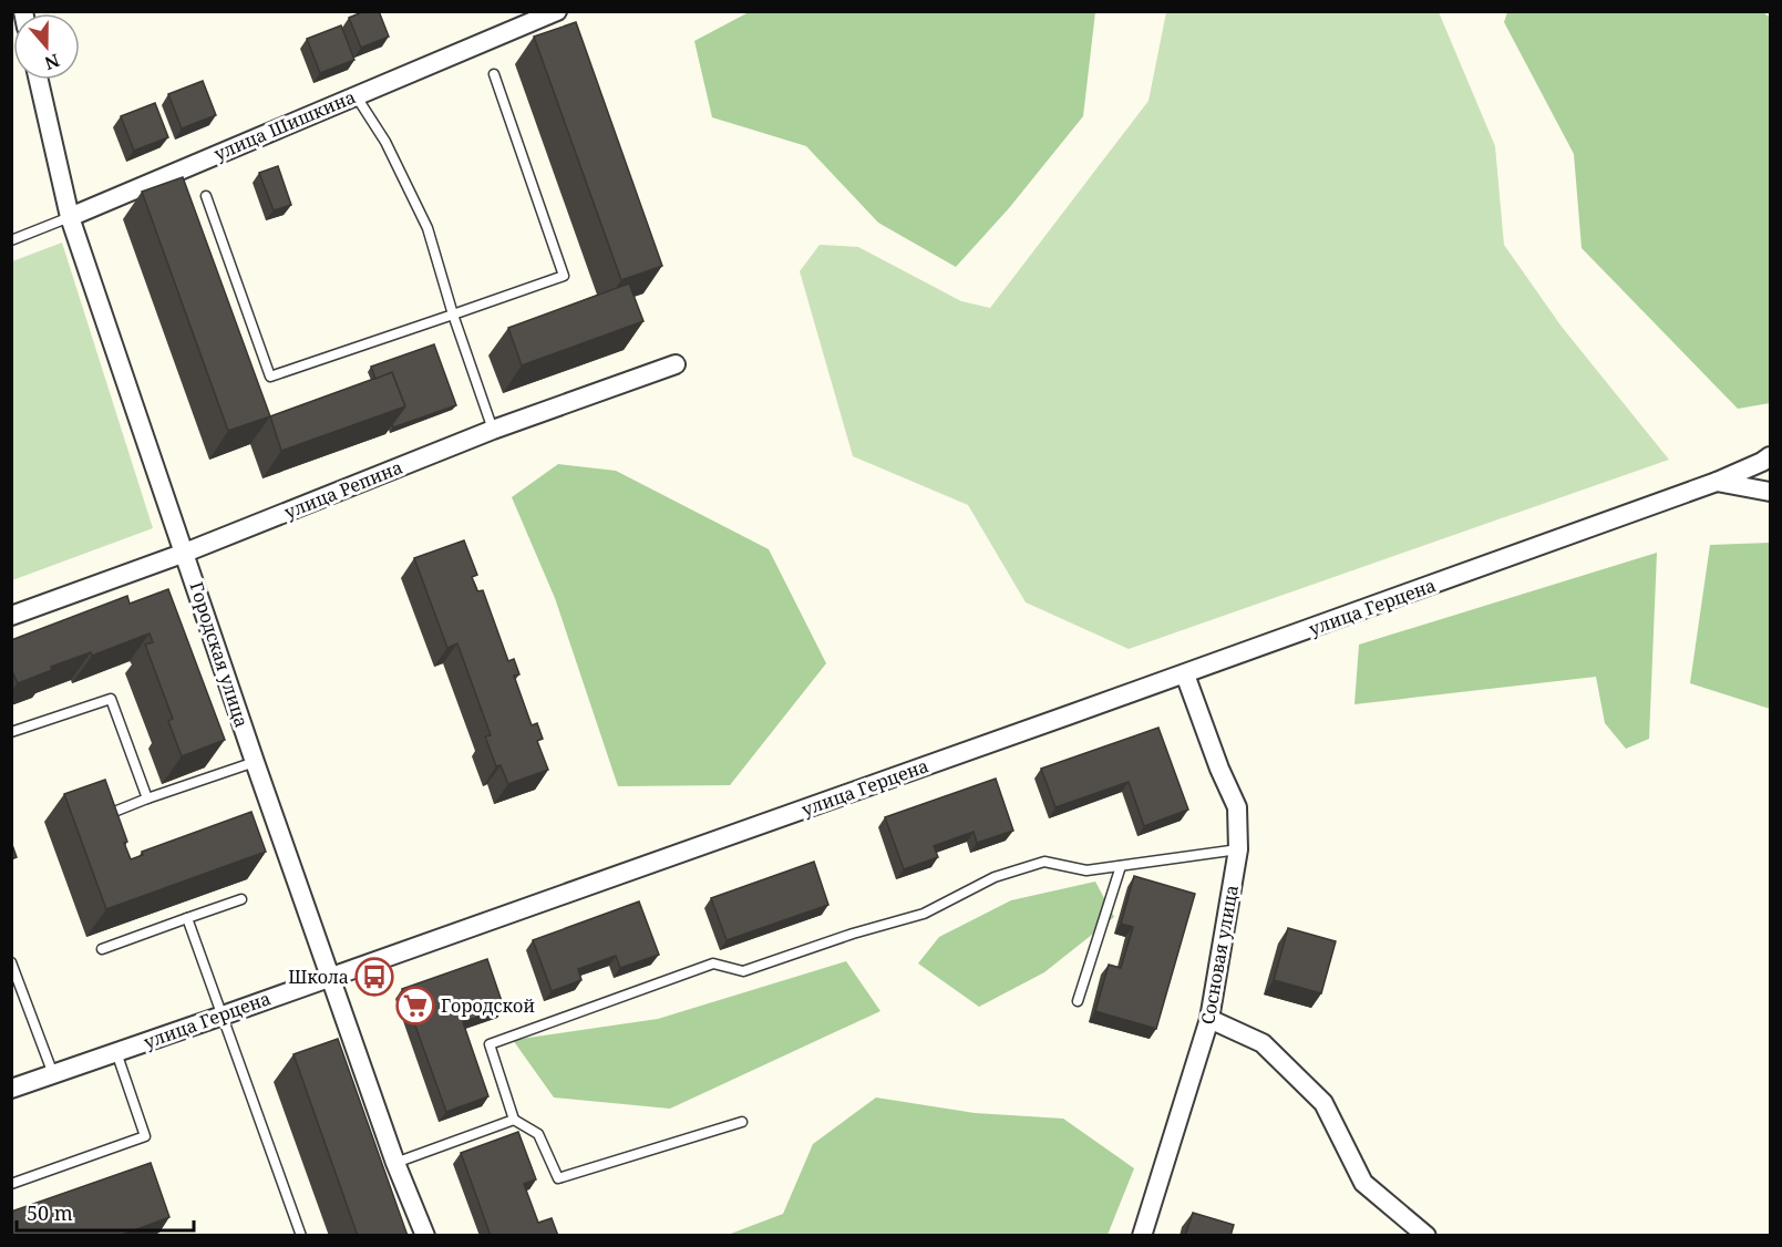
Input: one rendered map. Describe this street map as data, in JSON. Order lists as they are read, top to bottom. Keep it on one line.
{"streets":{"street":["улица Шишкина","улица Репина","улица Герцена","Городская улица","Сосновая улица"]},"crossings":[["улица Шишкина","Городская улица"],["улица Репина","Городская улица"],["улица Герцена","Городская улица"],["улица Герцена","Сосновая улица"]],"places":{"bus stop":["Школа"],"supermarket":["Городской"]},"scale_bar":"50 m","north":"bottom"}
